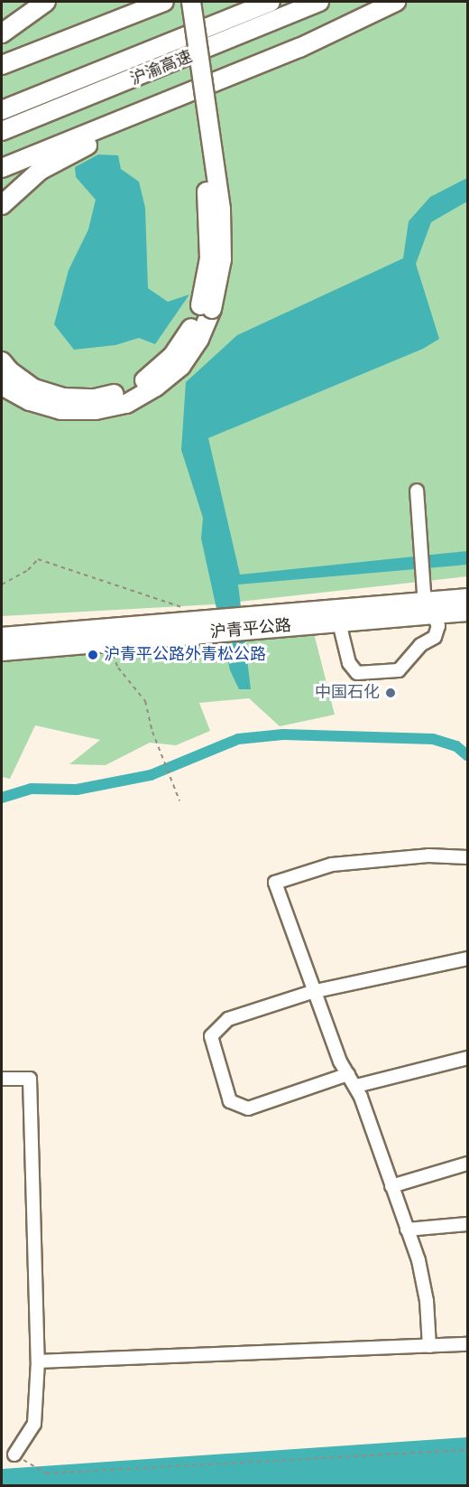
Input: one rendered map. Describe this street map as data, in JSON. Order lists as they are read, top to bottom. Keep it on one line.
{"streets":{"highway":["沪渝高速","沪青平公路"]},"places":["沪青平公路外青松公路","中国石化"]}
